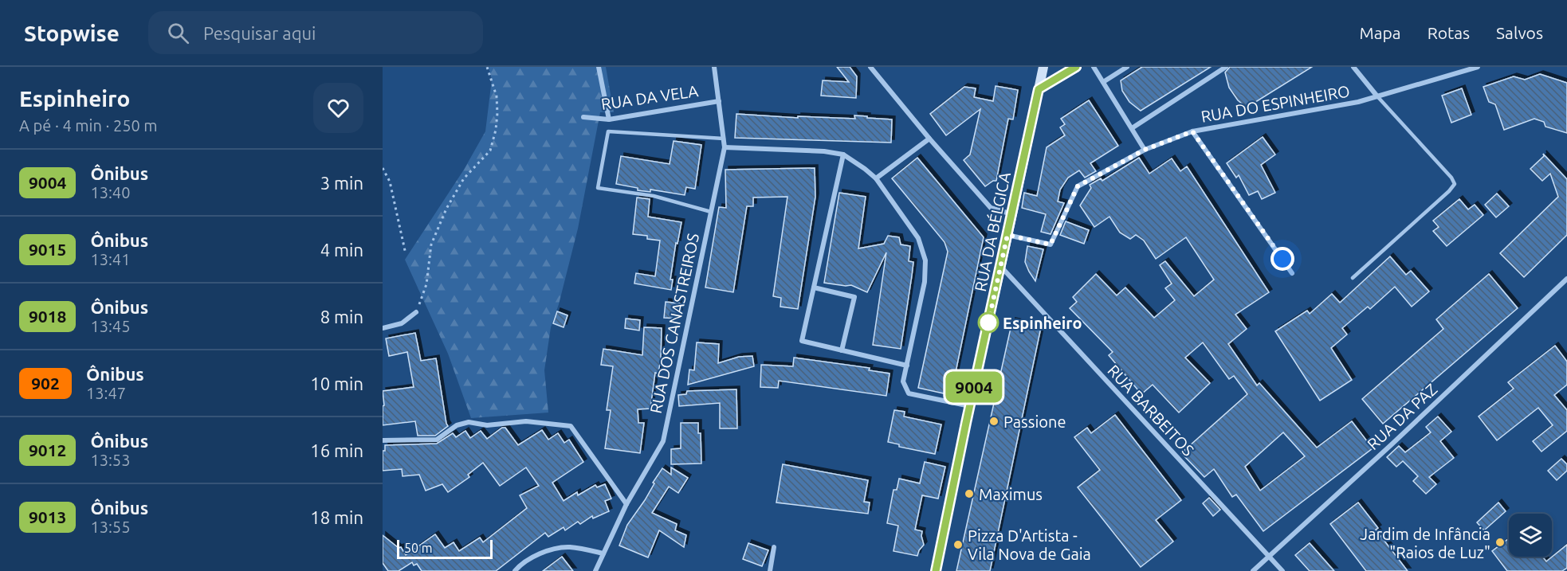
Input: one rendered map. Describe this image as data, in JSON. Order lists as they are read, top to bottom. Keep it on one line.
{"streets":{"main road":["RUA DA BÉLGICA"],"street":["RUA DA VELA","RUA DO ESPINHEIRO","RUA DOS CANASTREIROS","RUA BARBEITOS","RUA DA PAZ"]},"crossings":[["RUA DA VELA","RUA DOS CANASTREIROS"],["RUA DO ESPINHEIRO","RUA DA BÉLGICA"],["RUA DA BÉLGICA","RUA BARBEITOS"],["RUA BARBEITOS","RUA DA PAZ"]],"places":["Espinheiro","Passione","Maximus","Jardim de Infância \"Raios de Luz\"","Pizza D'Artista - Vila Nova de Gaia"],"lines":["bus line 9004"],"scale_bar":"50 m","page":{"header":"Stopwise","search":"Pesquisar aqui","nav":["Mapa","Rotas","Salvos"],"heading":["Espinheiro","A pé · 4 min · 250 m"],"on_map":"9004","list":[{"mark":"9004","name":"Ônibus","note":"13:40","value":"3 min"},{"mark":"9015","name":"Ônibus","note":"13:41","value":"4 min"},{"mark":"9018","name":"Ônibus","note":"13:45","value":"8 min"},{"mark":"902","name":"Ônibus","note":"13:47","value":"10 min"},{"mark":"9012","name":"Ônibus","note":"13:53","value":"16 min"},{"mark":"9013","name":"Ônibus","note":"13:55","value":"18 min"}],"scale":"50 m"}}
